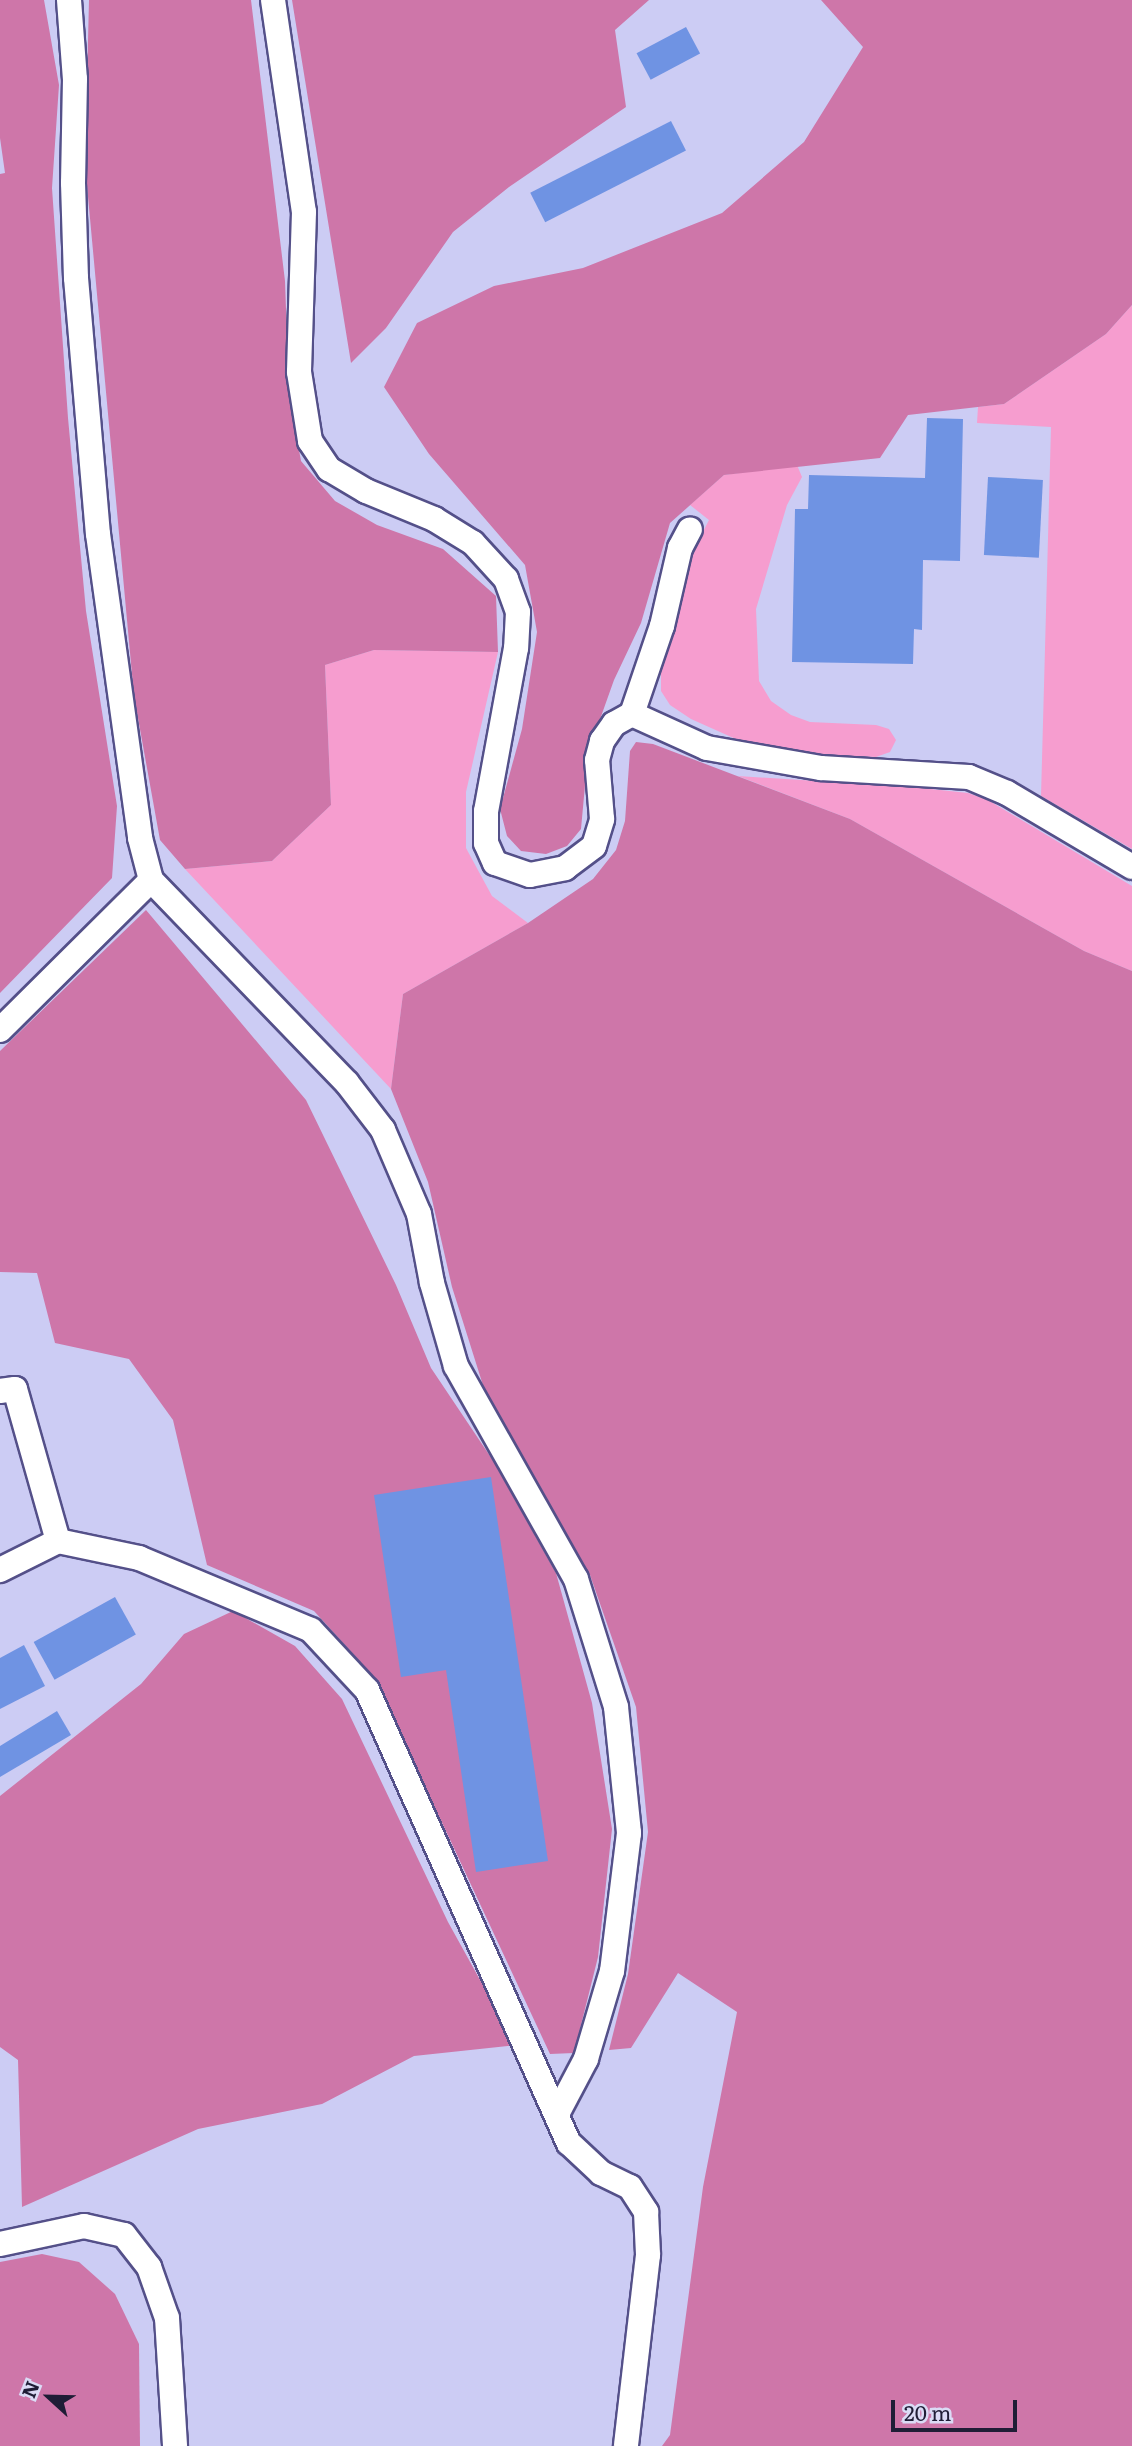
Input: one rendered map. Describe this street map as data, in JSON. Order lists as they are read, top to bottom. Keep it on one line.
{"scale_bar":"20 m","north":"left"}
